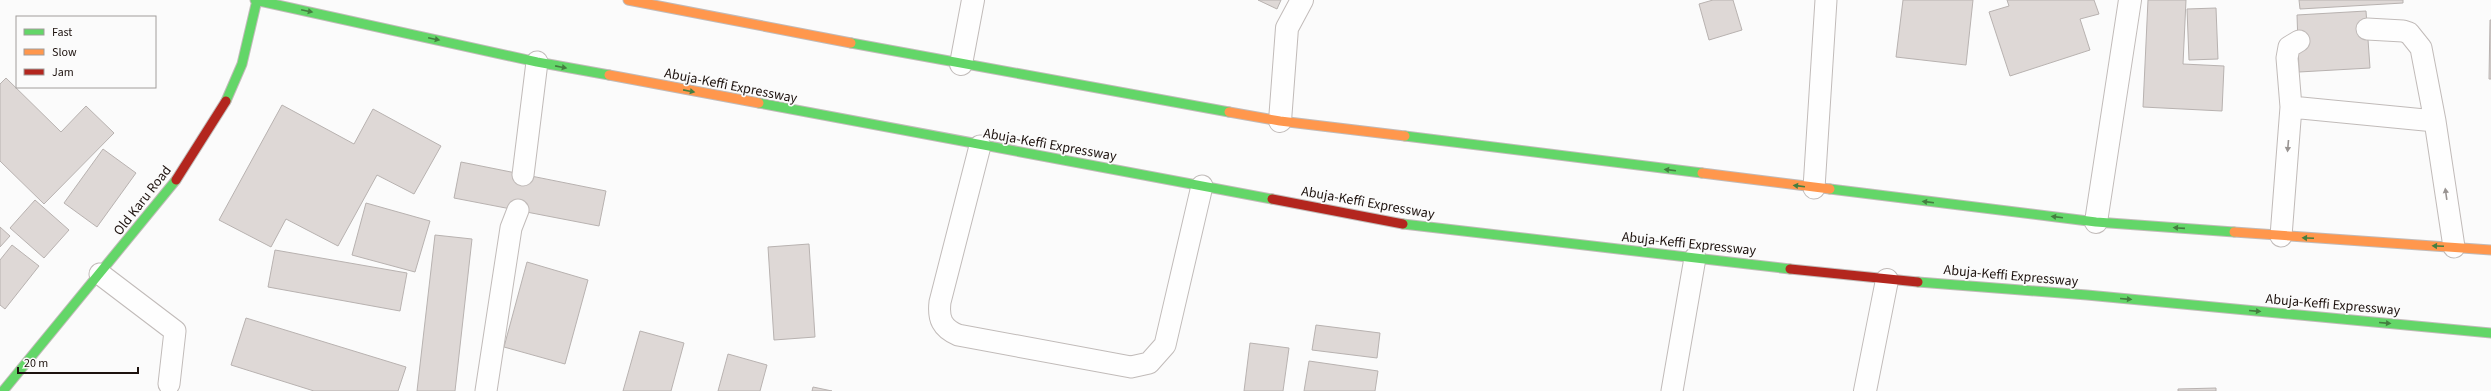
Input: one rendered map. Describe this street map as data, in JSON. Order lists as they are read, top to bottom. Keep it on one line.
{"streets":{"main road":["Abuja-Keffi Expressway","Old Karu Road"]},"crossings":[["Abuja-Keffi Expressway","Old Karu Road"]],"legend":["Fast","Slow","Jam"],"scale_bar":"20 m"}
